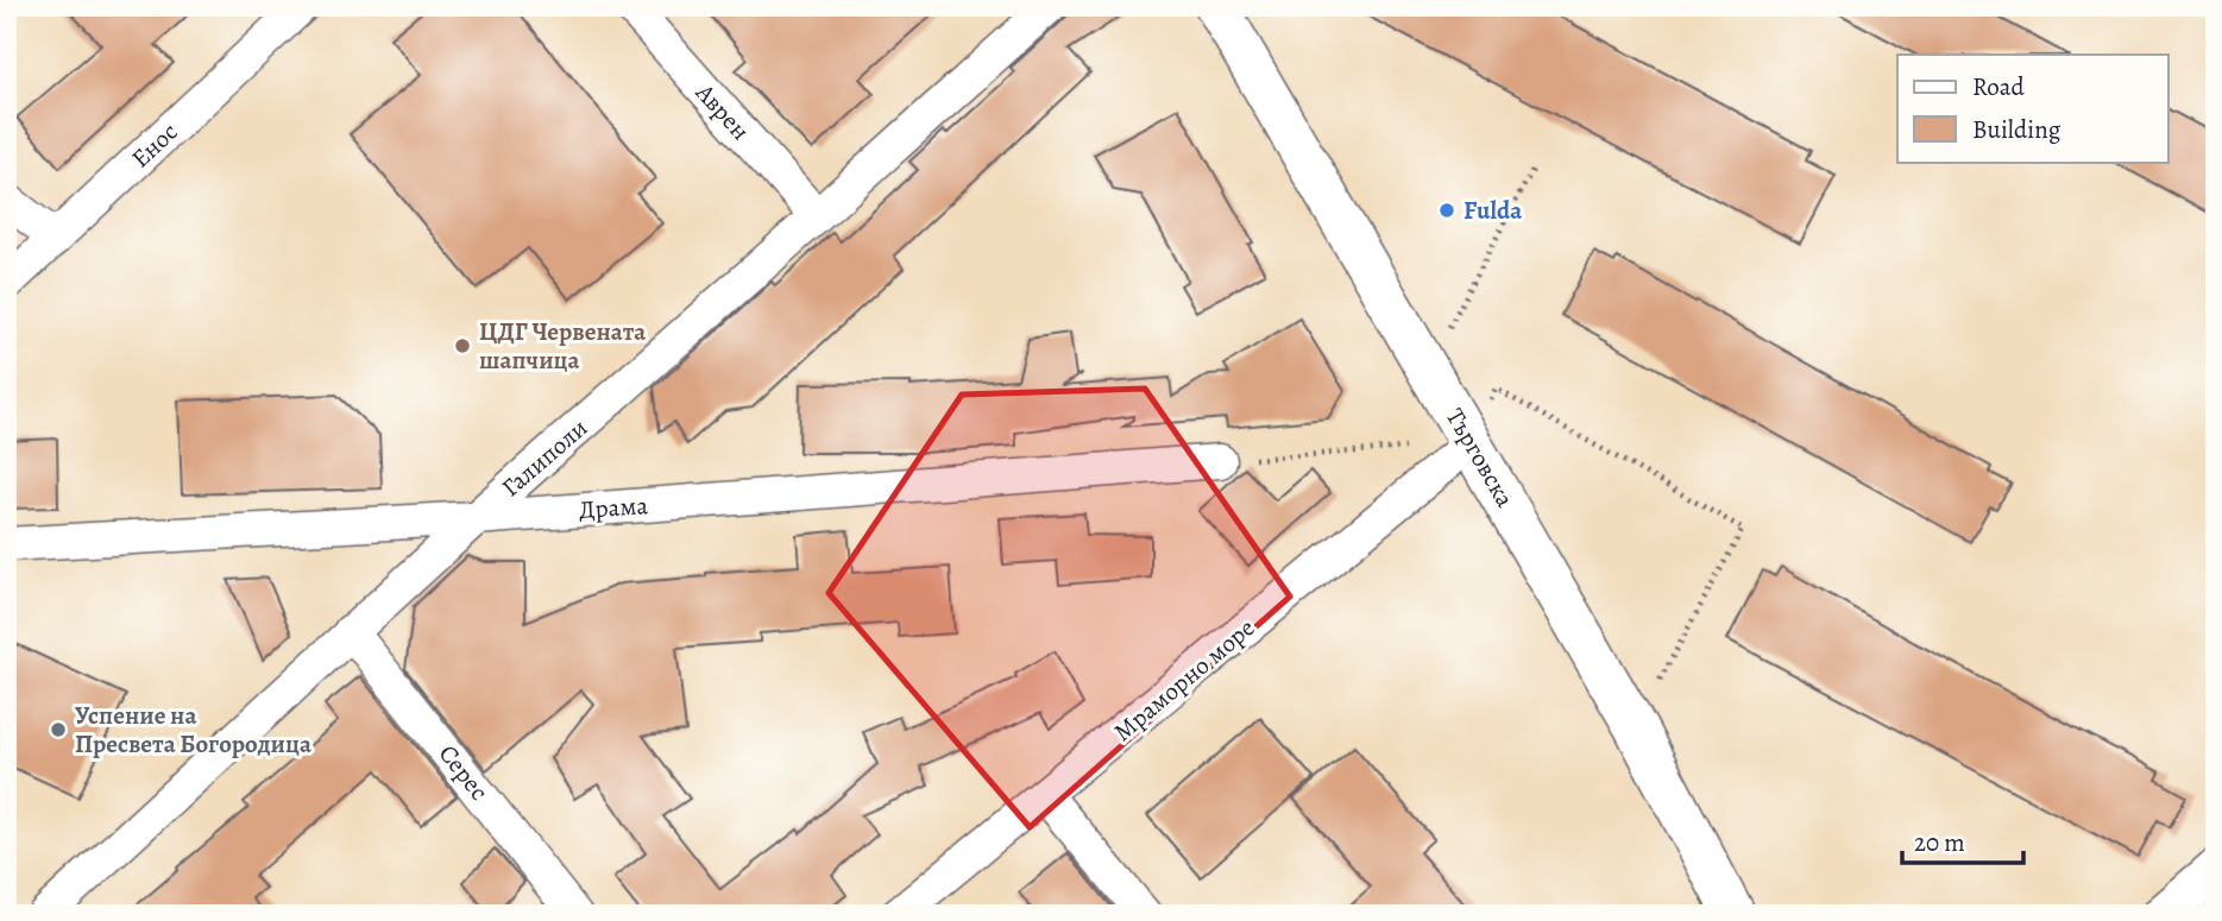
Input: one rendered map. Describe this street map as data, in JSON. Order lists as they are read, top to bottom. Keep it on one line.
{"streets":{"street":["Аврен","Енос","Галиполи","Търговска","Драма","Мраморно море","Серес"]},"crossings":[["Аврен","Галиполи"],["Галиполи","Драма"],["Галиполи","Серес"],["Търговска","Мраморно море"]],"places":["Fulda","ЦДГ Червената шапчица","Успение на Пресвета Богородица"],"legend":["Road","Building"],"scale_bar":"20 m"}
